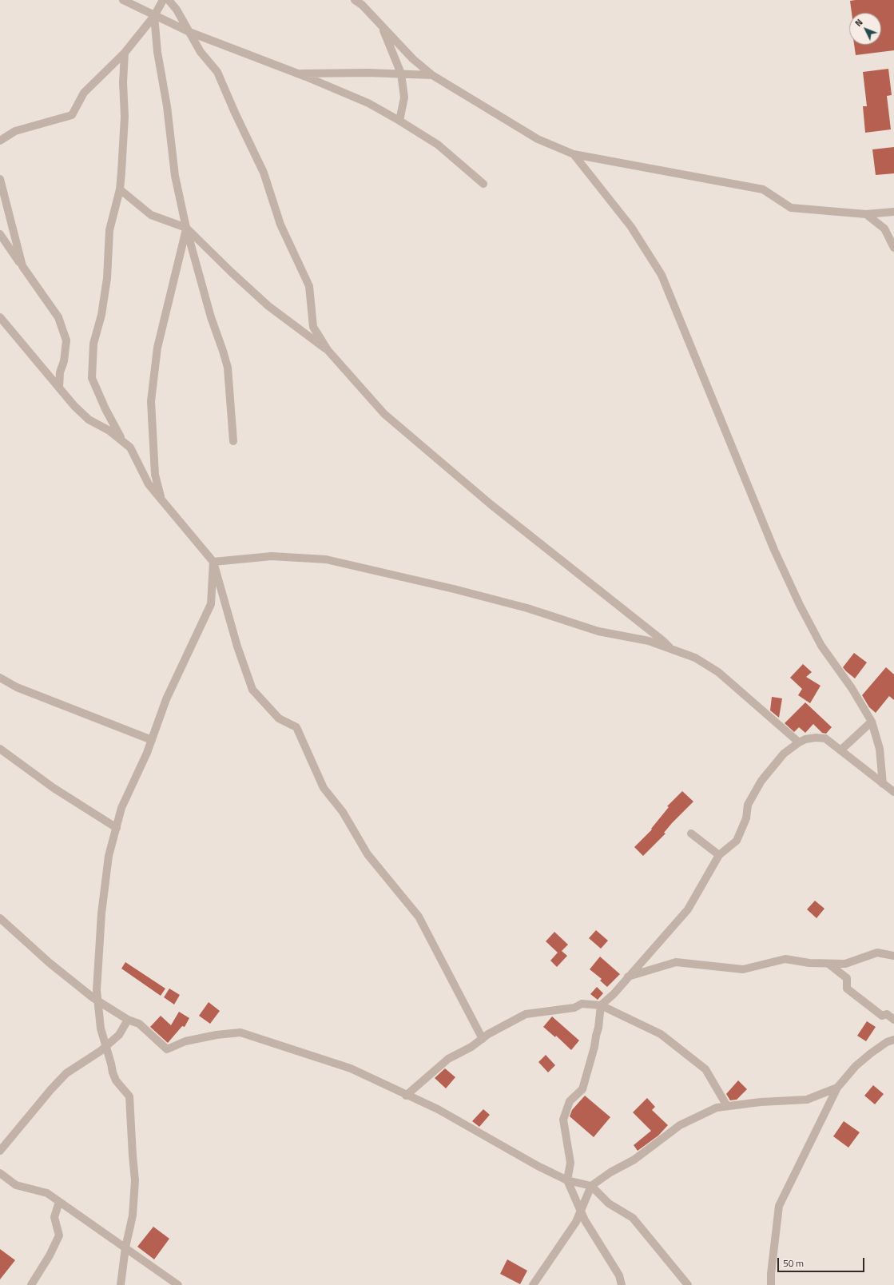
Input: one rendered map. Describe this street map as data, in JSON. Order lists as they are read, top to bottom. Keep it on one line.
{"scale_bar":"50 m","north":"top left"}
